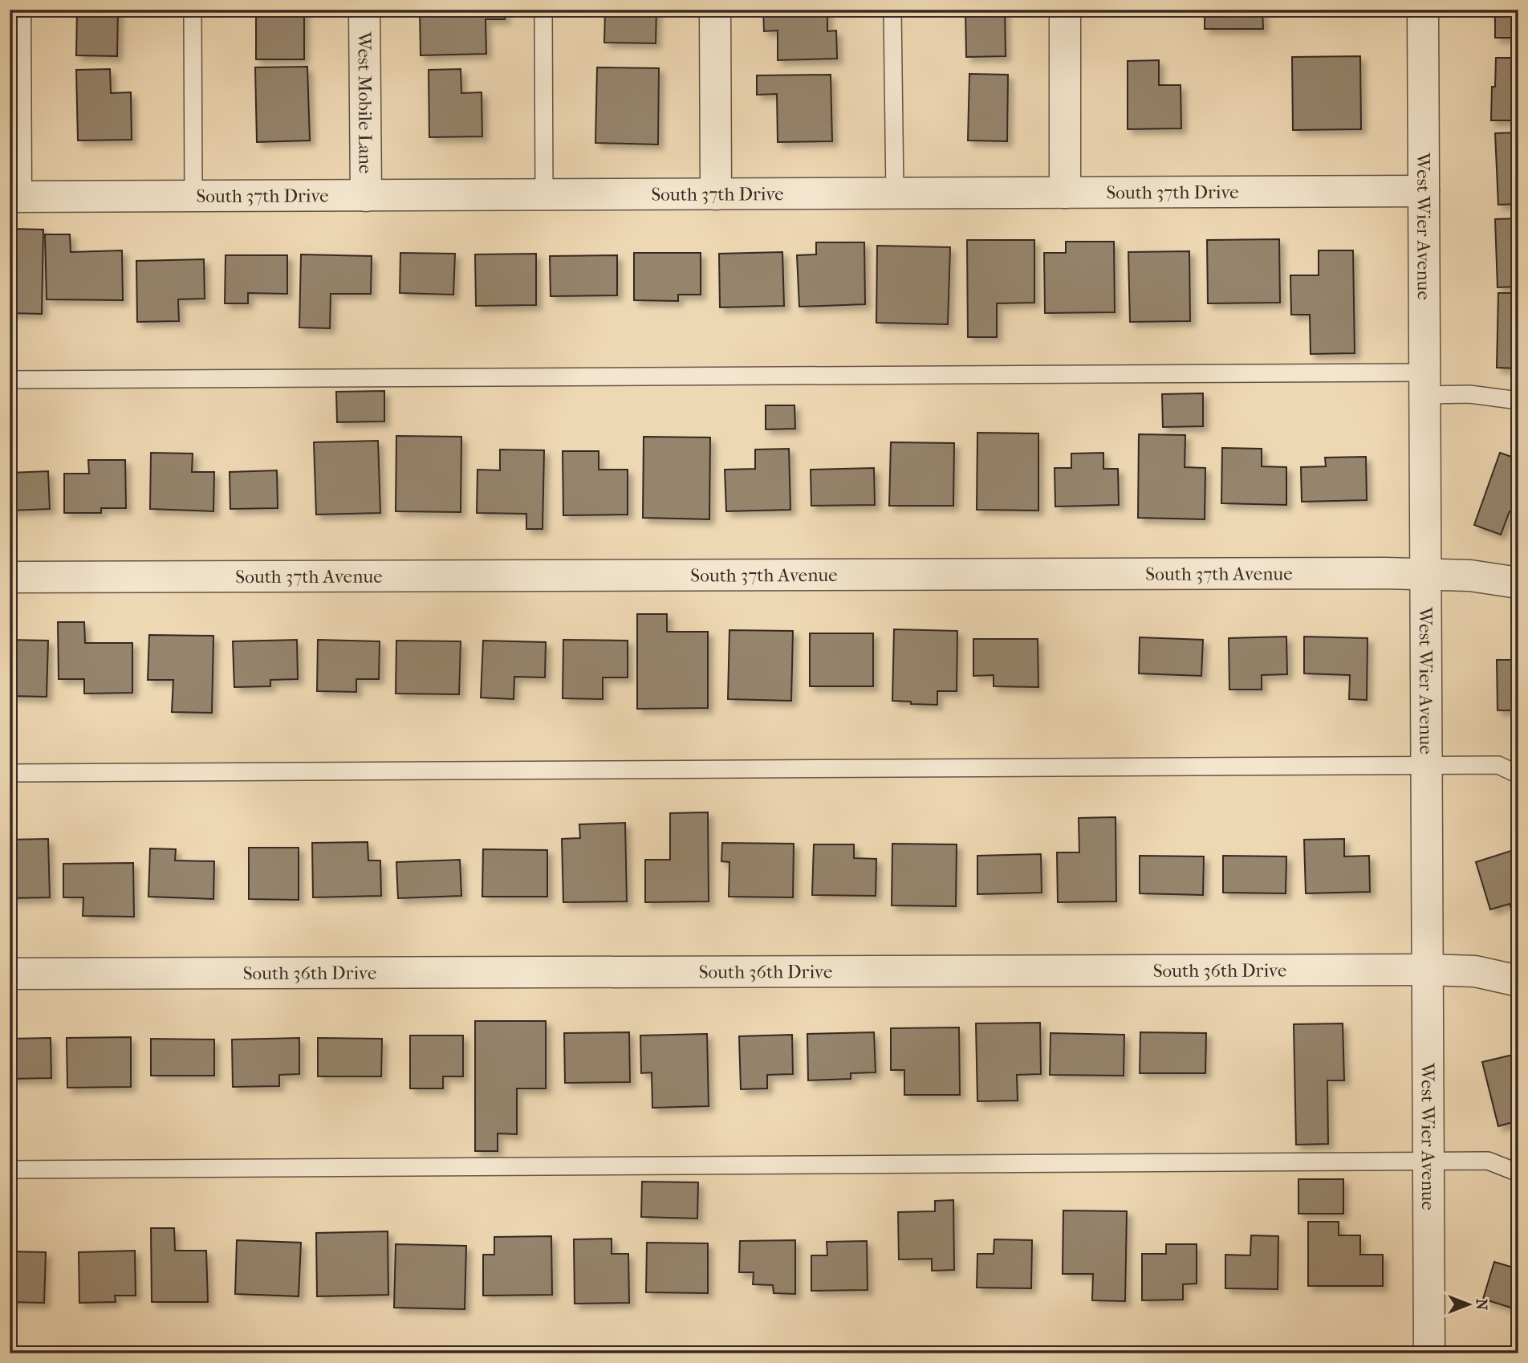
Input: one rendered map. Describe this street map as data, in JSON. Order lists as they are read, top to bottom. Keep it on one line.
{"streets":{"street":["West Mobile Lane","South 37th Drive","West Wier Avenue","South 37th Avenue","South 36th Drive"]},"crossings":[["West Mobile Lane","South 37th Drive"],["South 37th Drive","West Wier Avenue"],["West Wier Avenue","South 37th Avenue"],["West Wier Avenue","South 36th Drive"]],"north":"right"}
